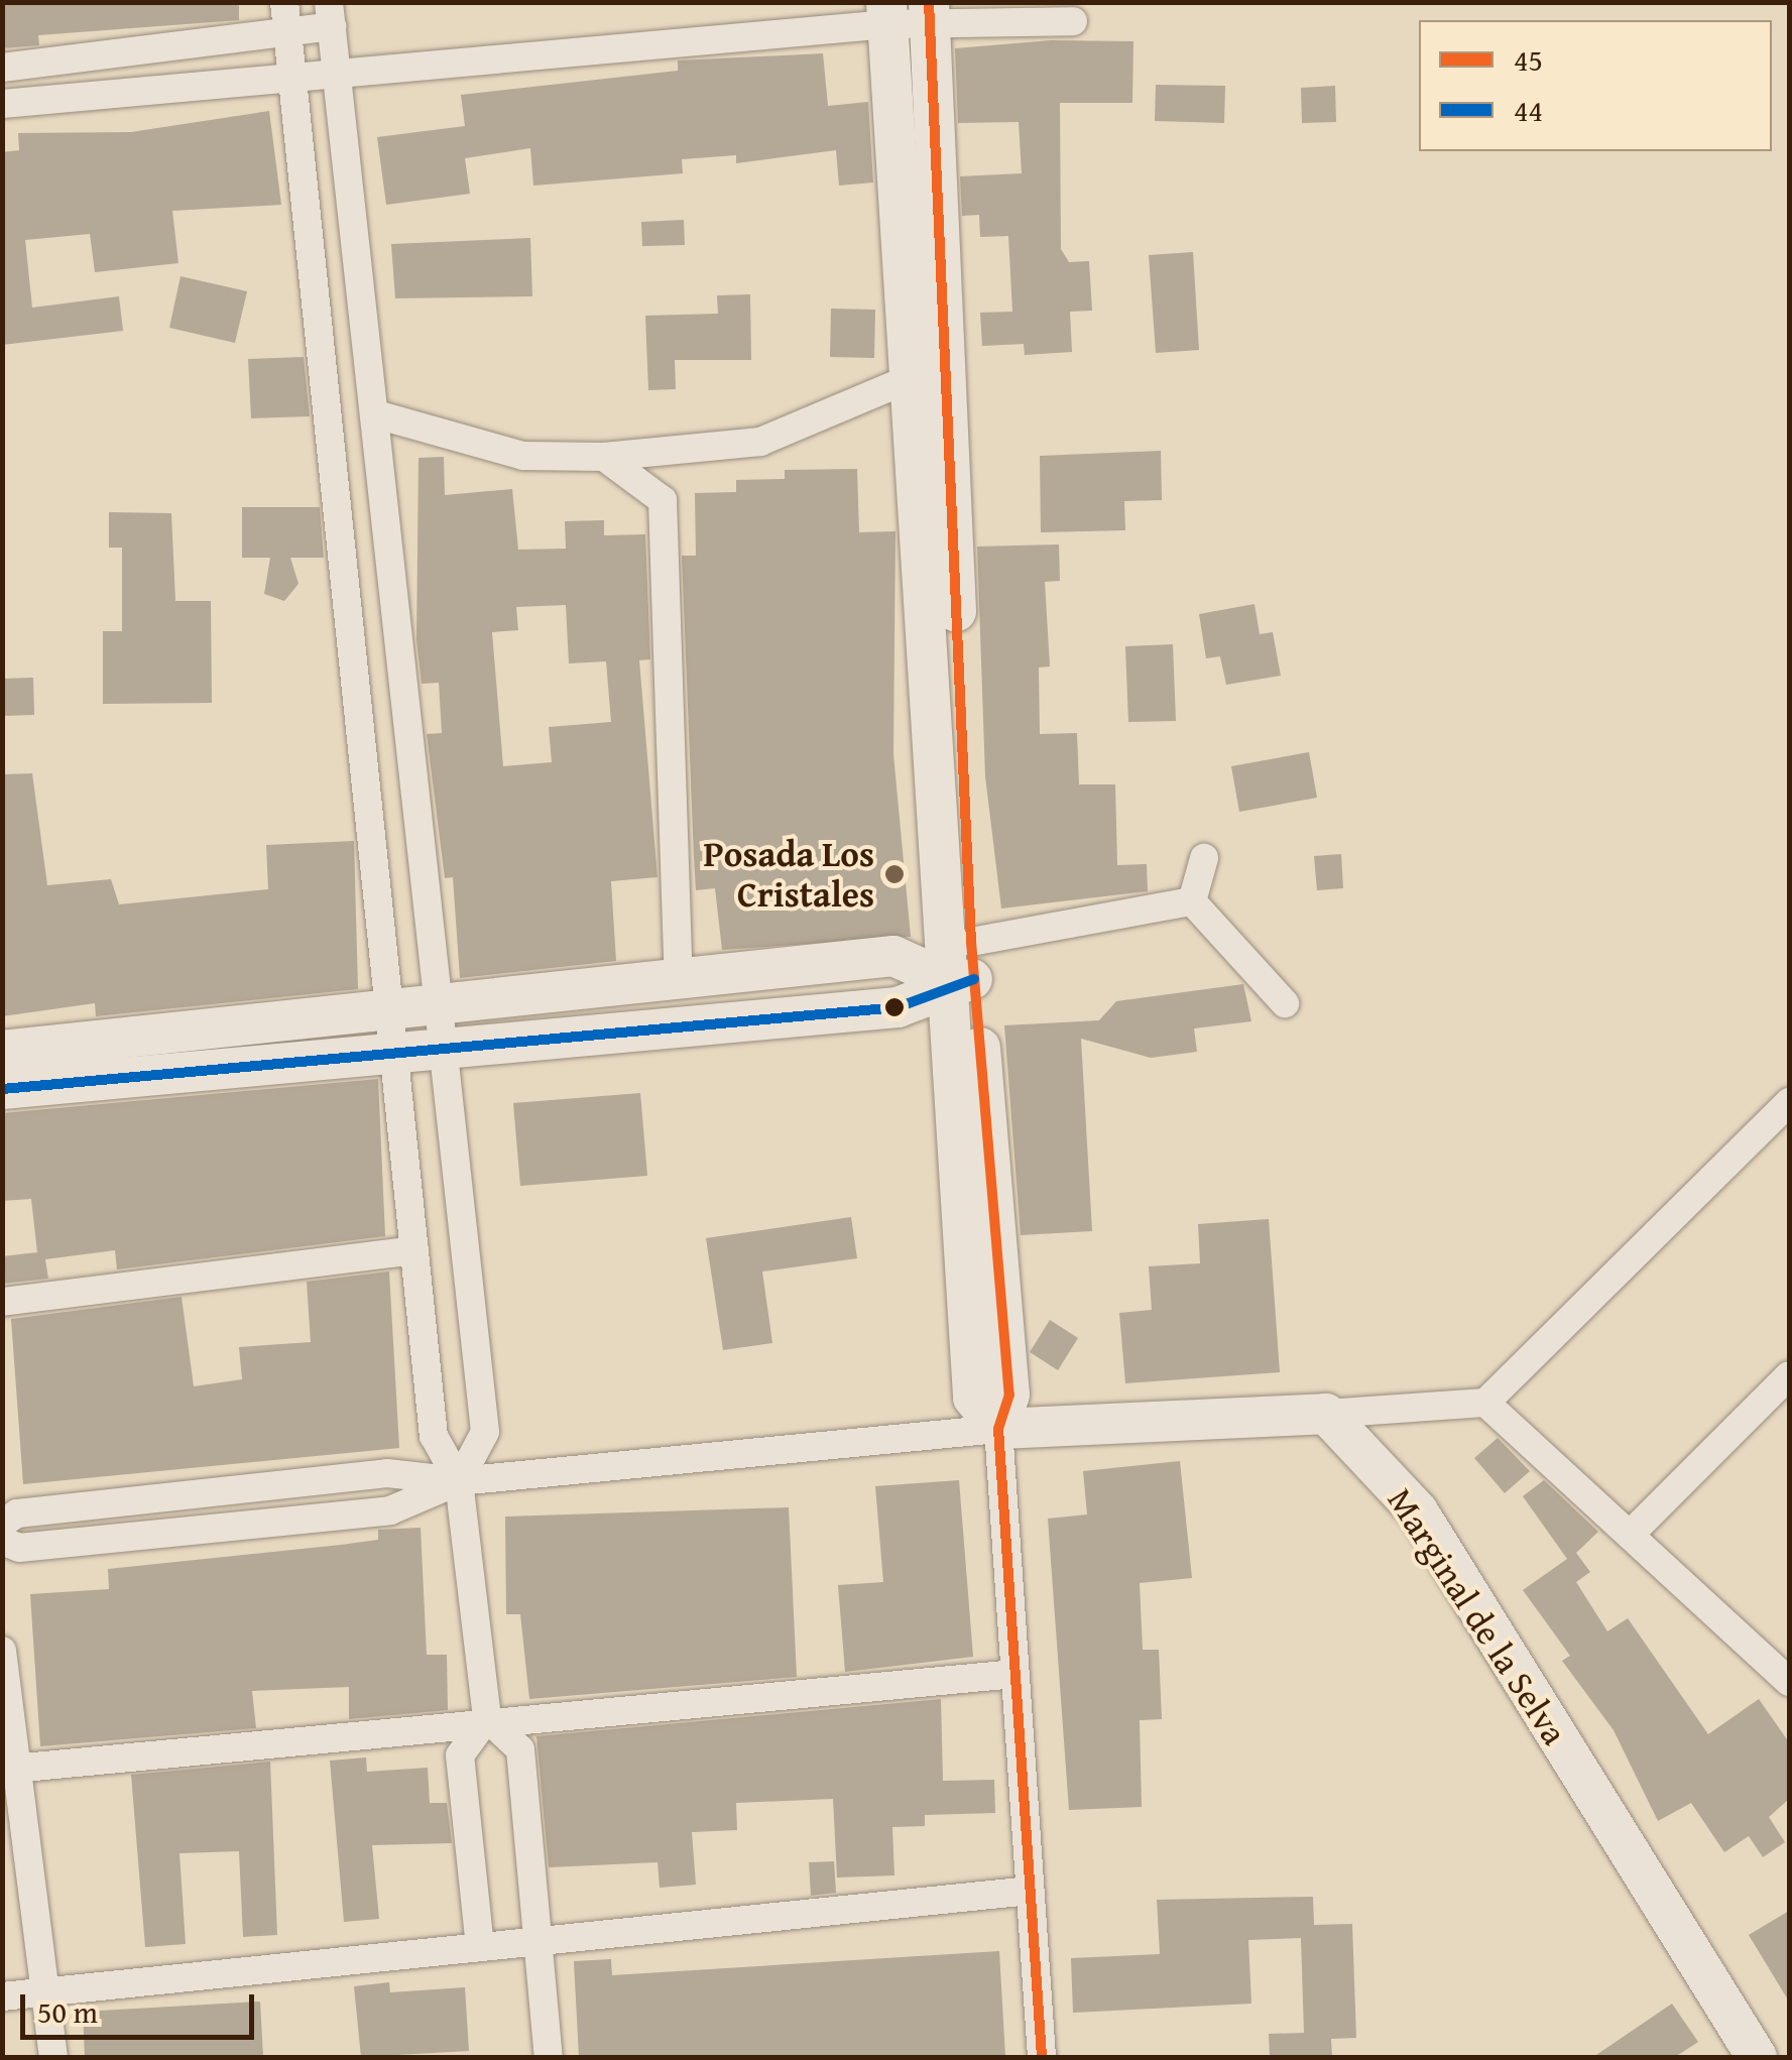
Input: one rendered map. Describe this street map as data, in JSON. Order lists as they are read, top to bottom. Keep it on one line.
{"streets":{"street":["Marginal de la Selva"]},"places":["Posada Los Cristales"],"lines":["transit line 45","transit line 44"],"legend":["45","44"],"scale_bar":"50 m"}
